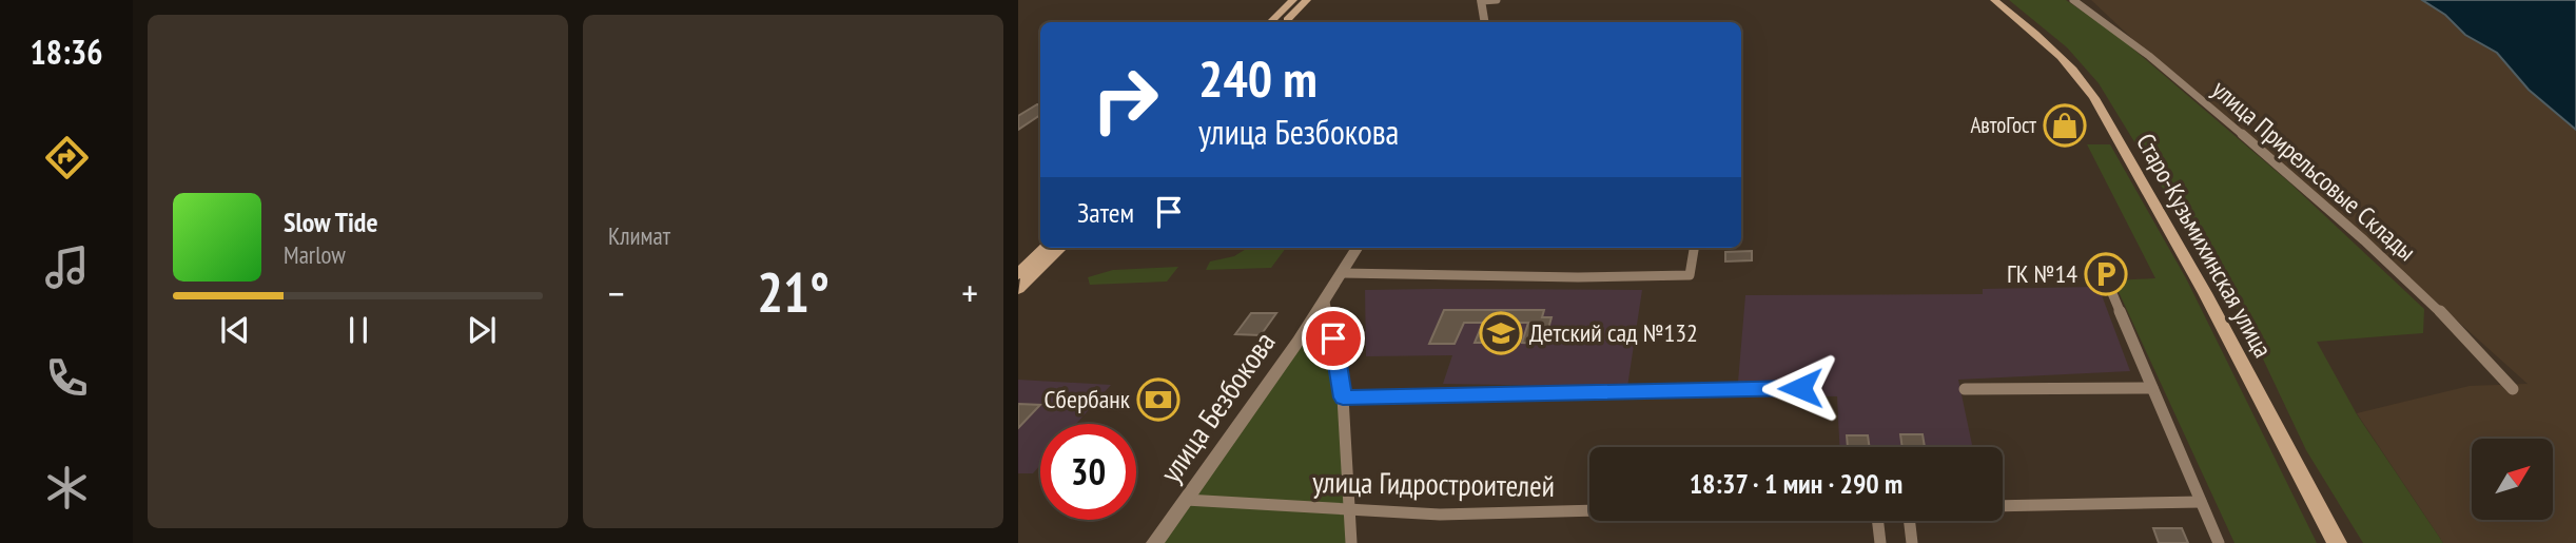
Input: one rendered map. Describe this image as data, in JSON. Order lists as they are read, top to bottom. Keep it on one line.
{"streets":{"main road":["Старо-Кузьмихинская улица"],"street":["улица Прирельсовые Склады","улица Безбокова","улица Гидростроителей"]},"crossings":[["улица Безбокова","улица Гидростроителей"]],"places":{"shop":["АвтоГост"],"parking":["ГК №14"],"school or university":["Детский сад №132"],"bank":["Сбербанк"]},"north":"top right","page":{"tabs":"18:36","tile":"Климат","turn":["240 m","улица Безбокова"],"then":"Затем","song":["Slow Tide","Marlow"],"heat":["−","21°","+"],"limit":"30","trip":"18:37 · 1 мин · 290 m"}}
